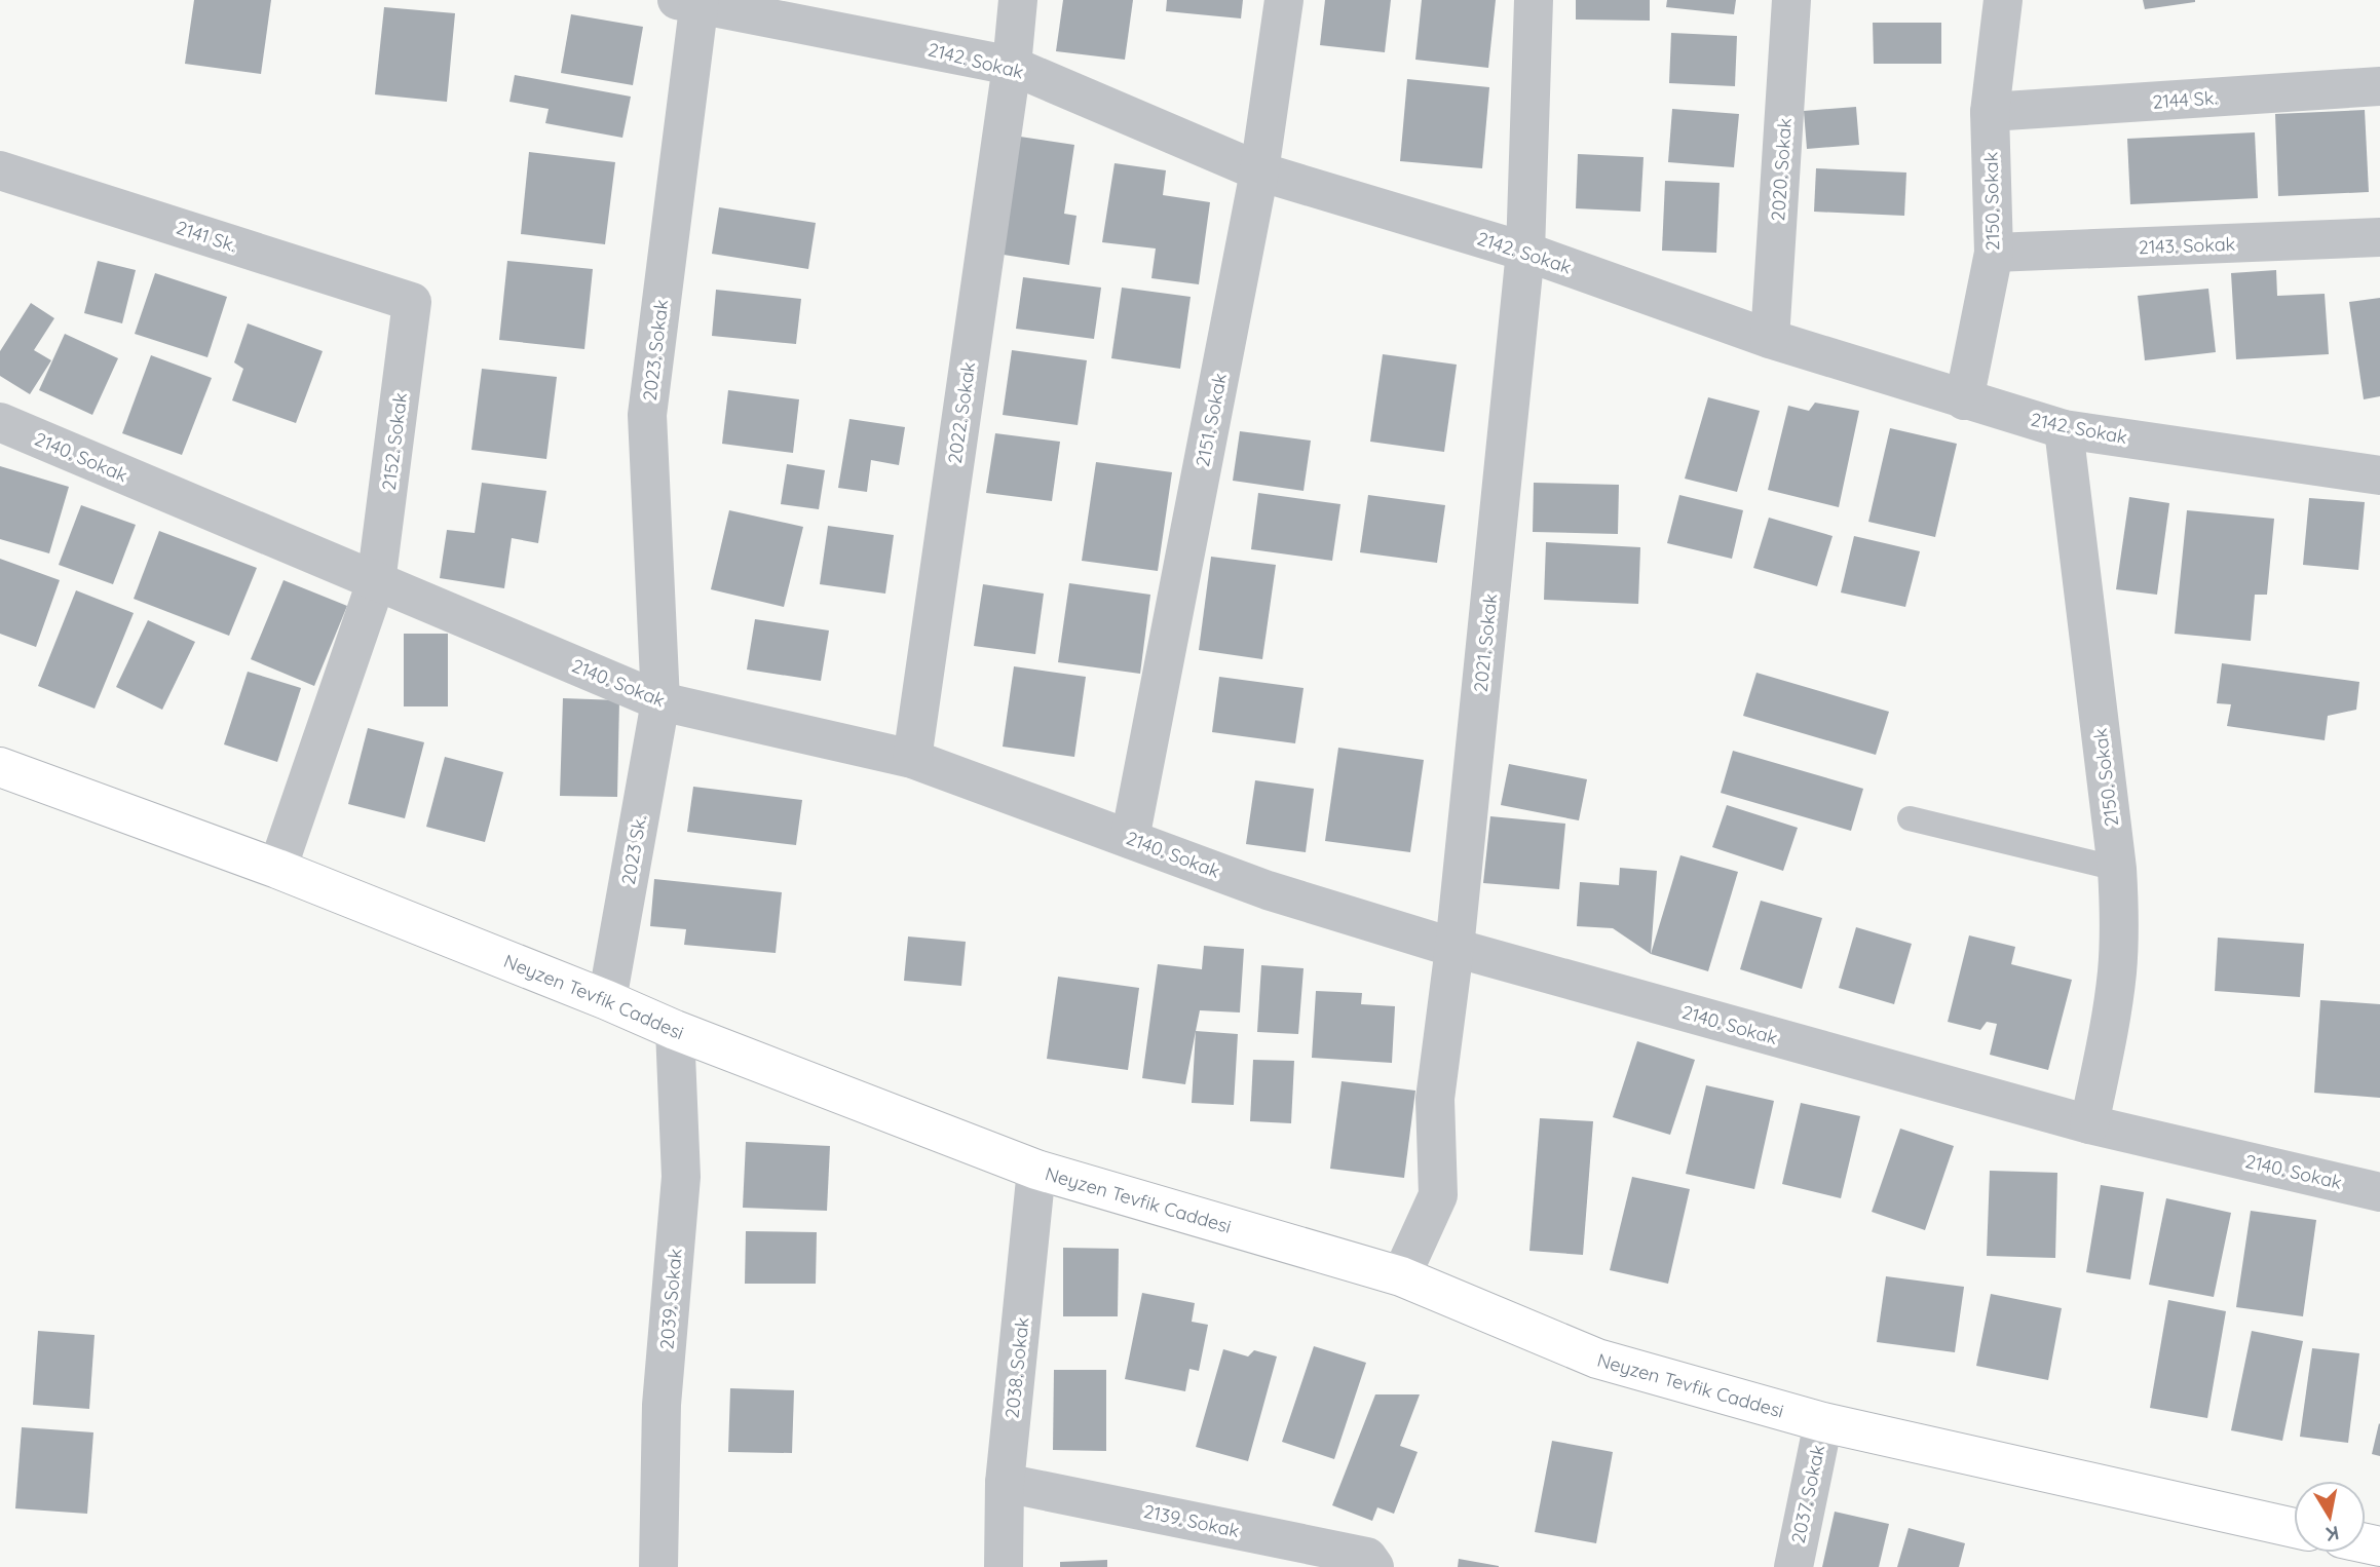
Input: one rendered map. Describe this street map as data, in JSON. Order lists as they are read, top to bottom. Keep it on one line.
{"streets":{"street":["2142. Sokak","2144 Sk.","2020. Sokak","2150. Sokak","2141 Sk.","2143. Sokak","2023. Sokak","2022. Sokak","2151. Sokak","2152. Sokak","2140. Sokak","2021. Sokak","2023 Sk.","Neyzen Tevfik Caddesi","2039. Sokak","2038. Sokak","2037. Sokak","2139. Sokak"]},"crossings":[["2142. Sokak","2020. Sokak"],["2142. Sokak","2150. Sokak"],["2142. Sokak","2023. Sokak"],["2142. Sokak","2022. Sokak"],["2142. Sokak","2151. Sokak"],["2142. Sokak","2021. Sokak"],["2144 Sk.","2150. Sokak"],["2150. Sokak","2143. Sokak"],["2150. Sokak","2140. Sokak"],["2141 Sk.","2152. Sokak"],["2023. Sokak","2140. Sokak"],["2023. Sokak","2023 Sk."],["2022. Sokak","2140. Sokak"],["2151. Sokak","2140. Sokak"],["2152. Sokak","2140. Sokak"],["2152. Sokak","Neyzen Tevfik Caddesi"],["2140. Sokak","2021. Sokak"],["2140. Sokak","2023 Sk."],["2021. Sokak","Neyzen Tevfik Caddesi"],["2023 Sk.","Neyzen Tevfik Caddesi"],["Neyzen Tevfik Caddesi","2039. Sokak"],["Neyzen Tevfik Caddesi","2038. Sokak"],["Neyzen Tevfik Caddesi","2037. Sokak"],["2038. Sokak","2139. Sokak"]],"north":"bottom"}
